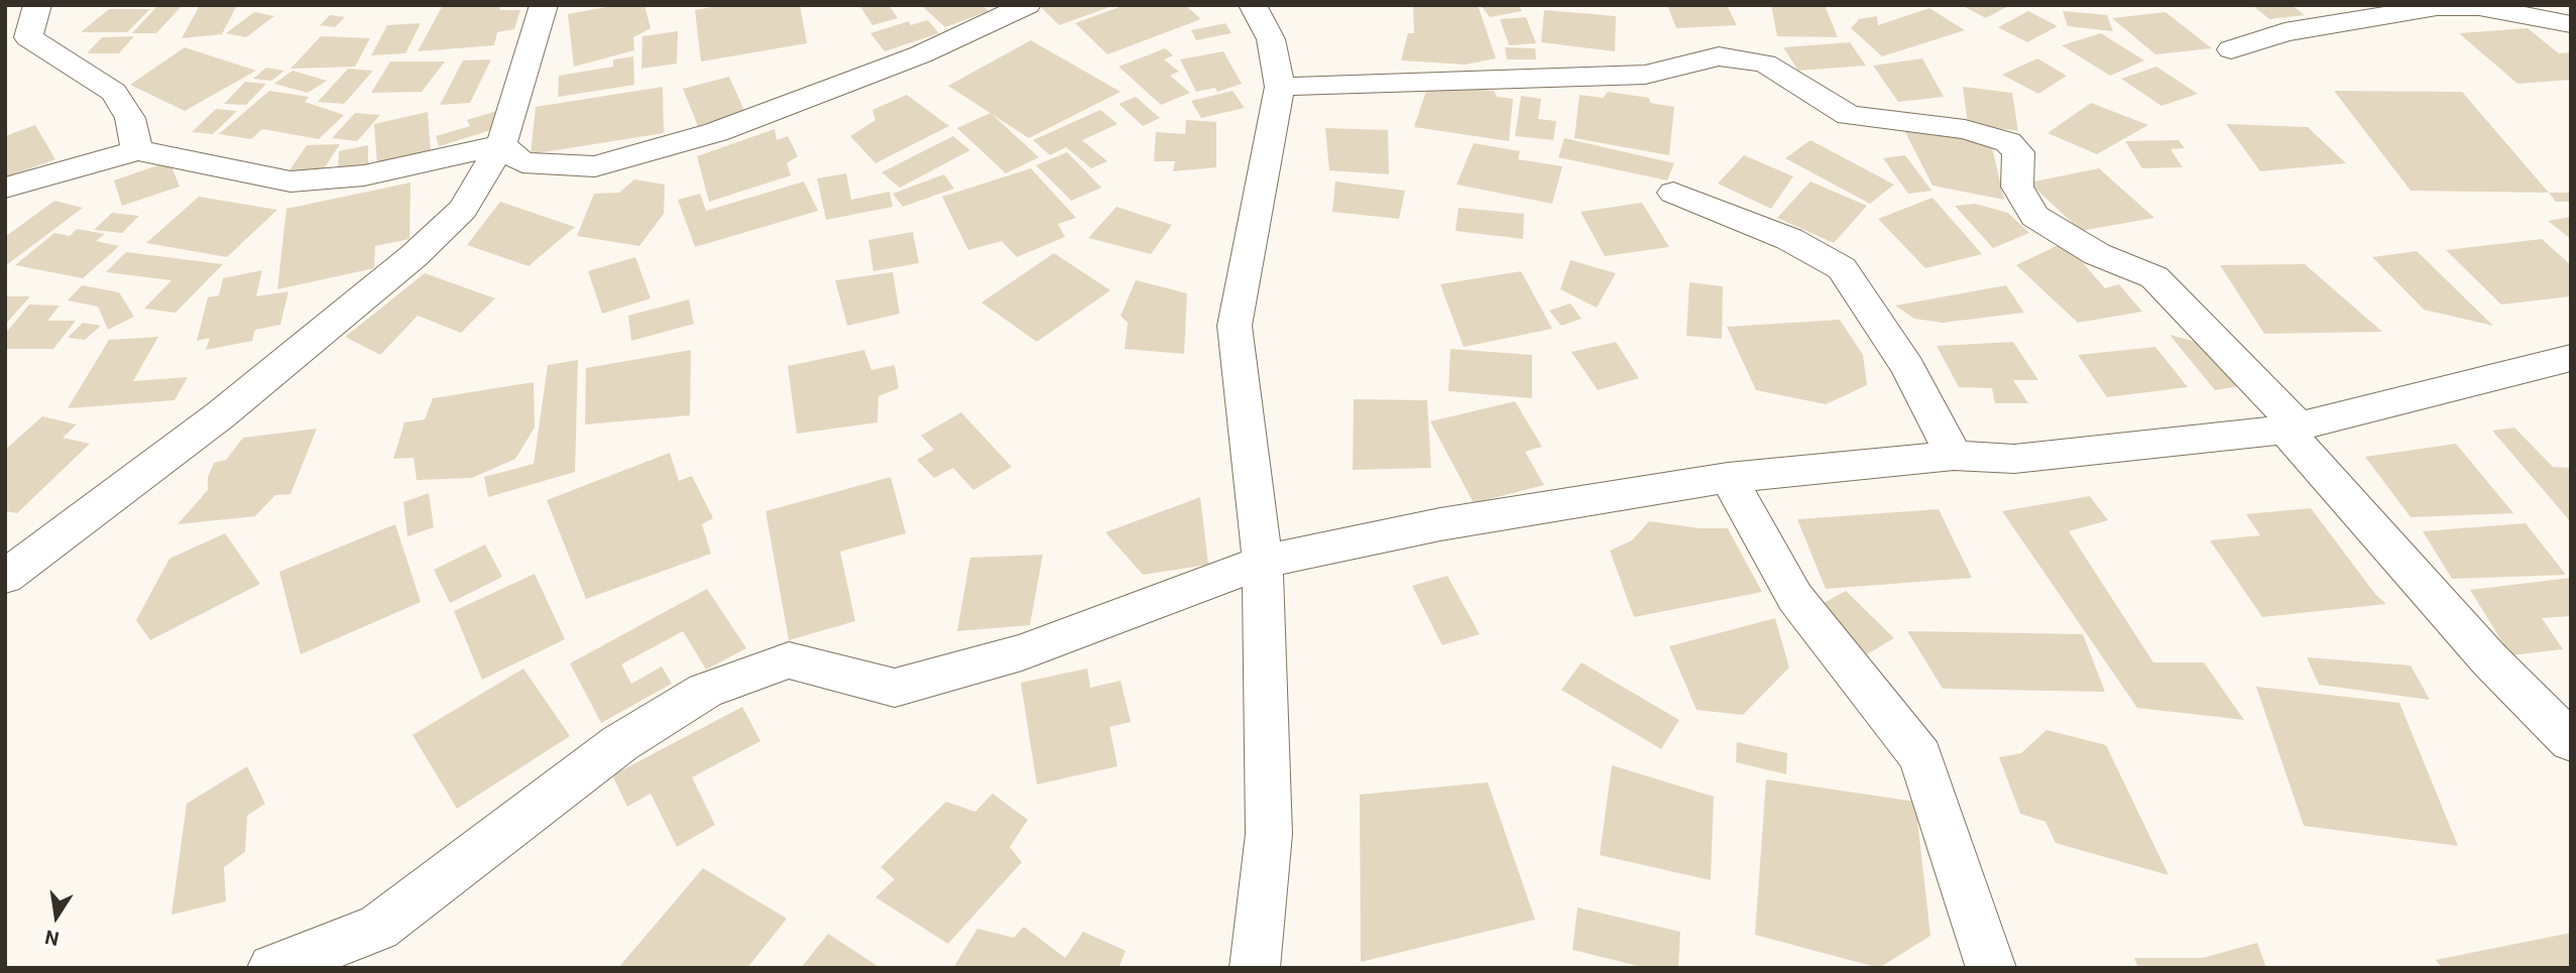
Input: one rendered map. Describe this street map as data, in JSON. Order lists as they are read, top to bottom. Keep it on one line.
{"north":"bottom"}
